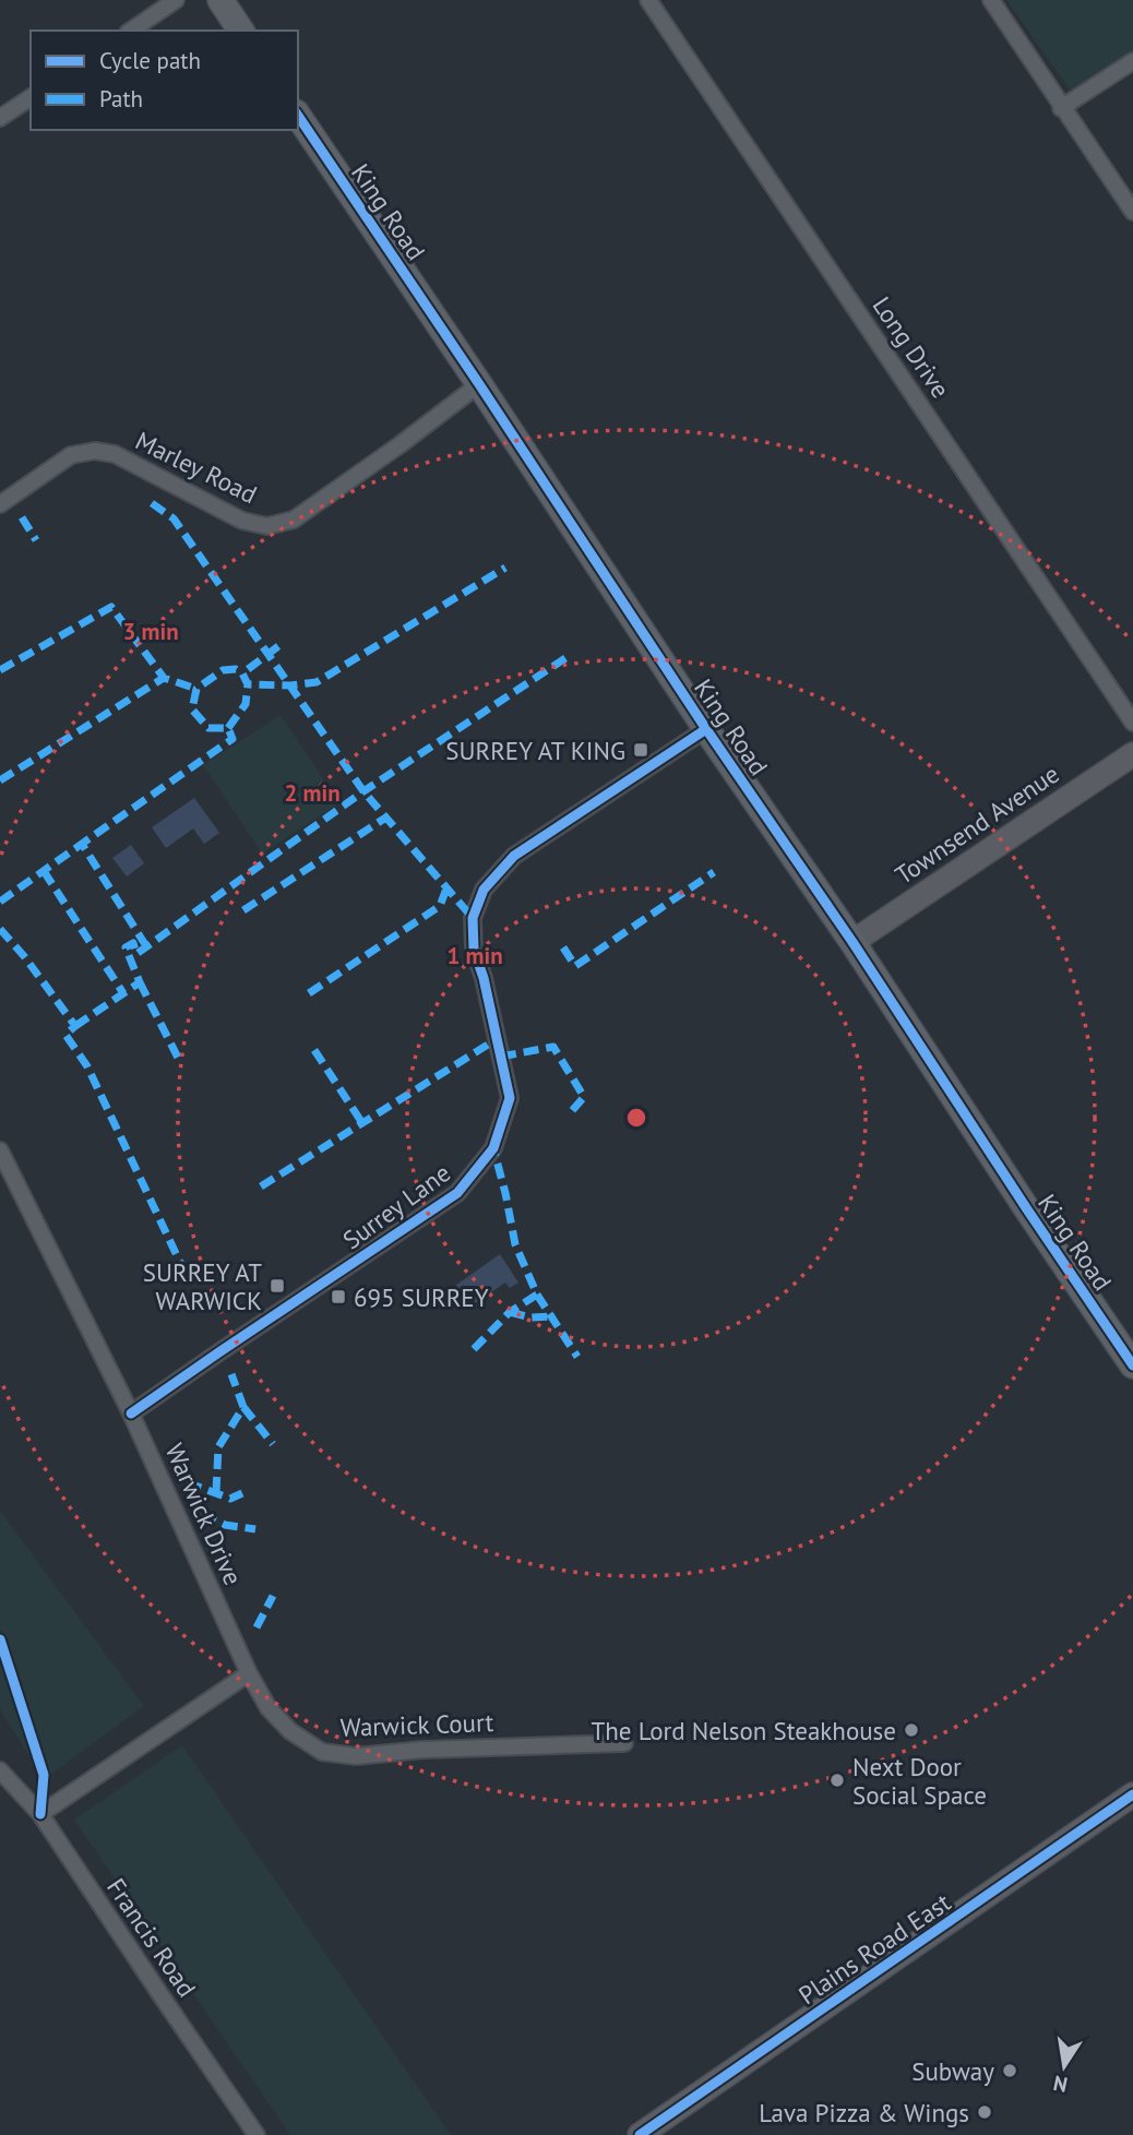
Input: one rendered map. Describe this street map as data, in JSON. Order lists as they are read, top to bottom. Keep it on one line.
{"streets":{"main road":["King Road","Townsend Avenue","Plains Road East"],"street":["Long Drive","Marley Road","Surrey Lane","Warwick Drive","Warwick Court","Francis Road"]},"crossings":[["King Road","Marley Road"],["King Road","Townsend Avenue"],["King Road","Surrey Lane"],["Surrey Lane","Warwick Drive"],["Warwick Drive","Warwick Court"]],"places":{"transit":["SURREY AT KING","SURREY AT WARWICK","695 SURREY"],"other":["The Lord Nelson Steakhouse","Next Door Social Space","Subway","Lava Pizza & Wings"]},"legend":["Cycle path","Path"],"north":"bottom","rings":["3 min","2 min","1 min"]}
